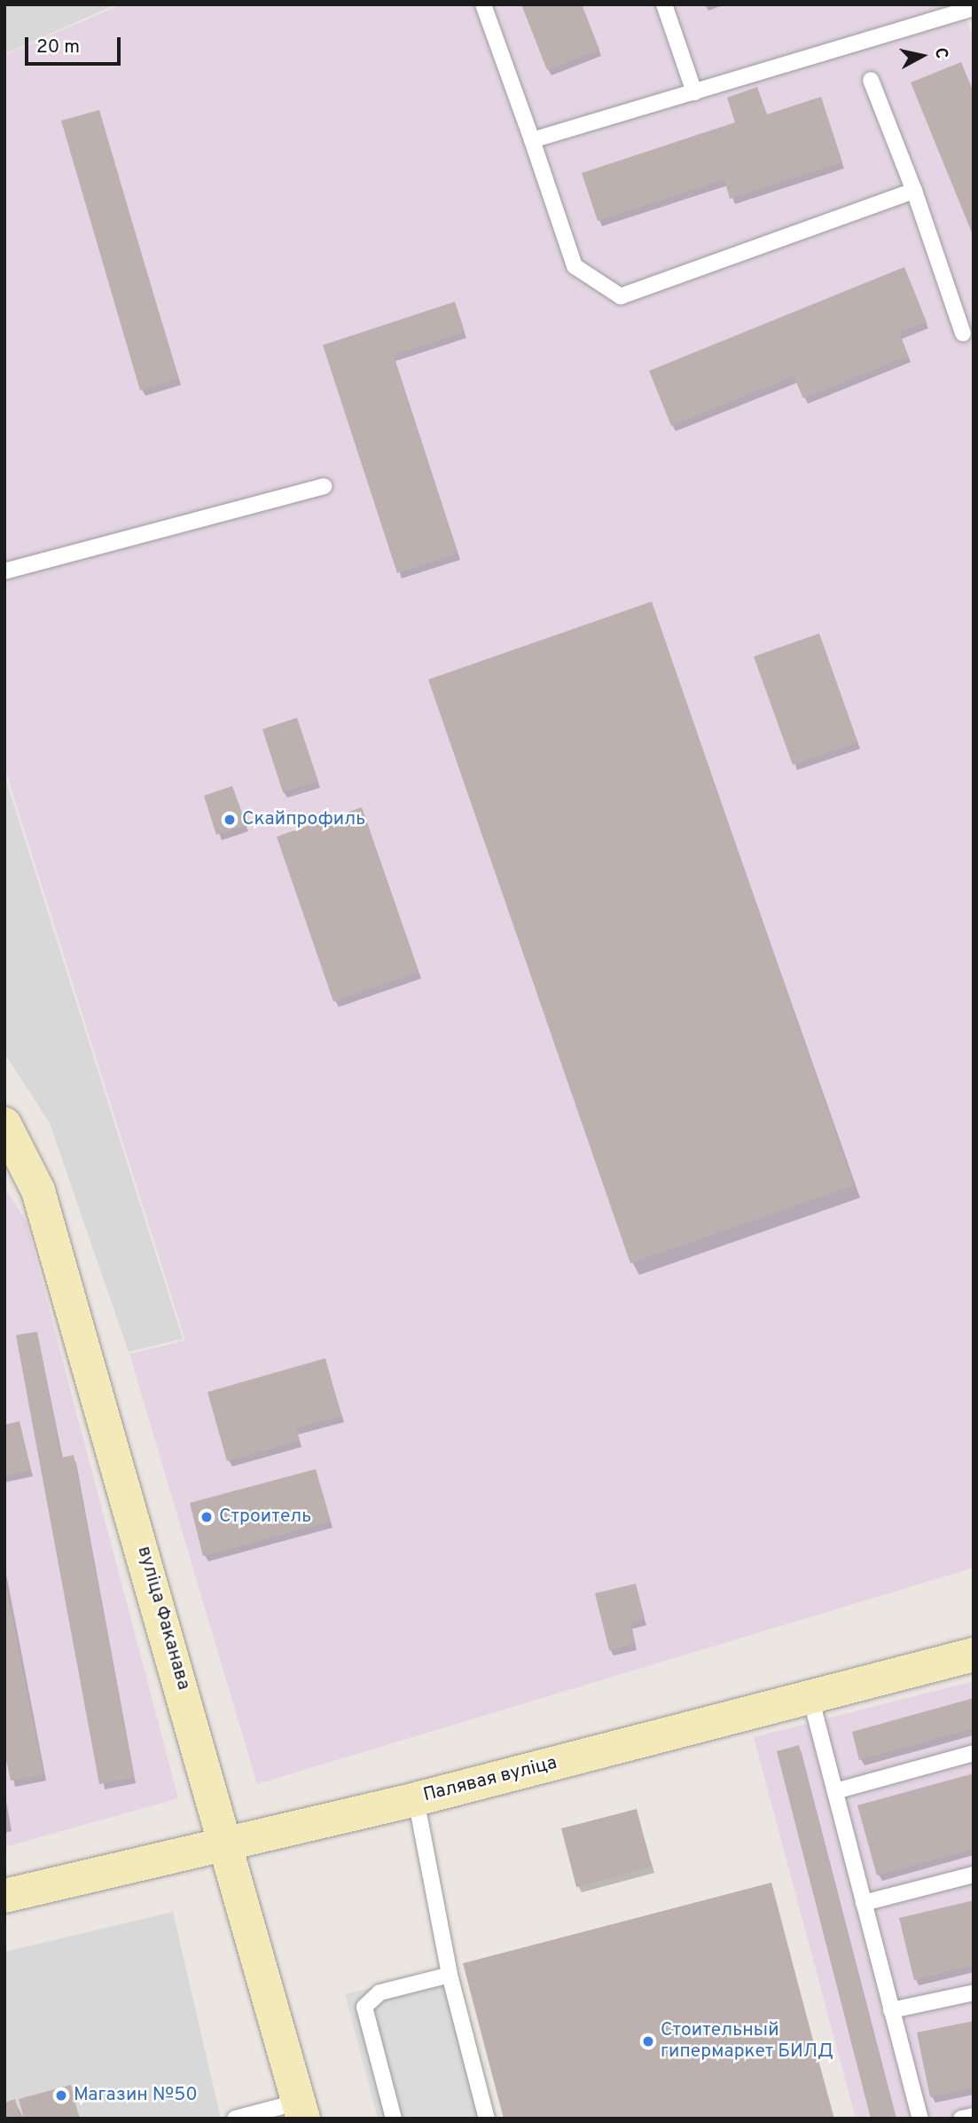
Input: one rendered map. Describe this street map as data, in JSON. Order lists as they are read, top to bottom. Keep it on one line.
{"streets":{"main road":["вуліца Факанава","Палявая вуліца"]},"crossings":[["вуліца Факанава","Палявая вуліца"]],"places":["Скайпрофиль","Строитель","Стоительный гипермаркет БИЛД","Магазин №50"],"scale_bar":"20 m","north":"right"}
